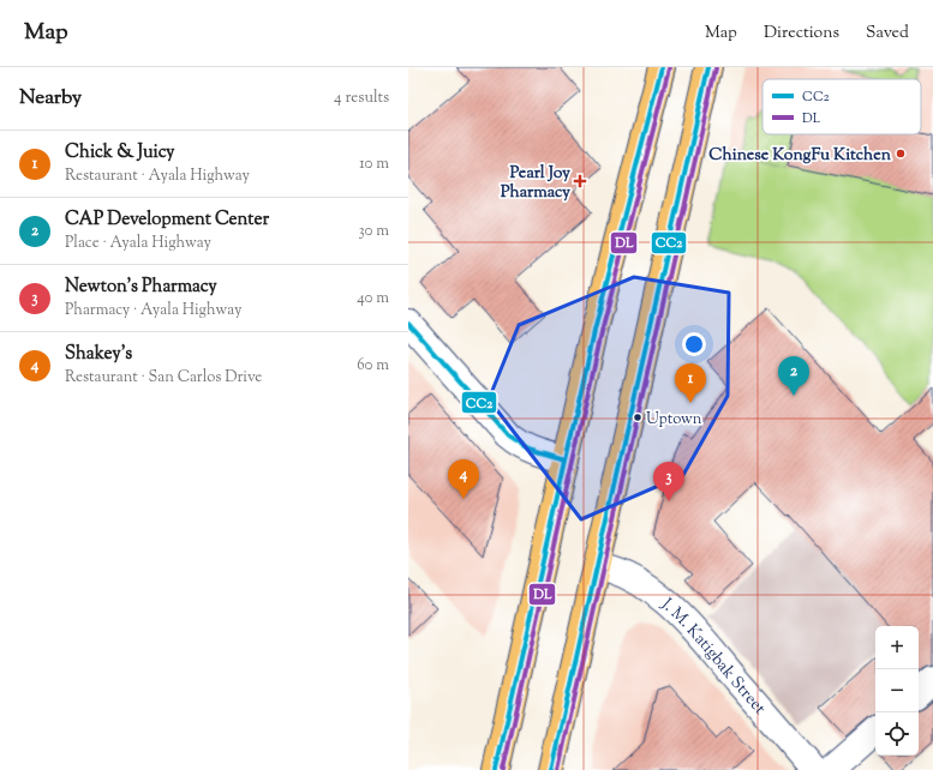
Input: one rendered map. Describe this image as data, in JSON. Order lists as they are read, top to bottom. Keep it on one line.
{"streets":{"street":["J. M. Katigbak Street"]},"places":{"other":["Chinese KongFu Kitchen","Uptown"],"health":["Pearl Joy Pharmacy"]},"lines":["transit line CC2","transit line DL"],"legend":["CC2","DL"],"page":{"header":"Map","nav":["Map","Directions","Saved"],"heading":["Nearby","4 results"],"list":[{"mark":"1","name":"Chick & Juicy","note":"Restaurant · Ayala Highway","value":"10 m"},{"mark":"2","name":"CAP Development Center","note":"Place · Ayala Highway","value":"30 m"},{"mark":"3","name":"Newton's Pharmacy","note":"Pharmacy · Ayala Highway","value":"40 m"},{"mark":"4","name":"Shakey's","note":"Restaurant · San Carlos Drive","value":"60 m"}],"pins":["2","1","4","3"],"map_buttons":["+","−"]}}
